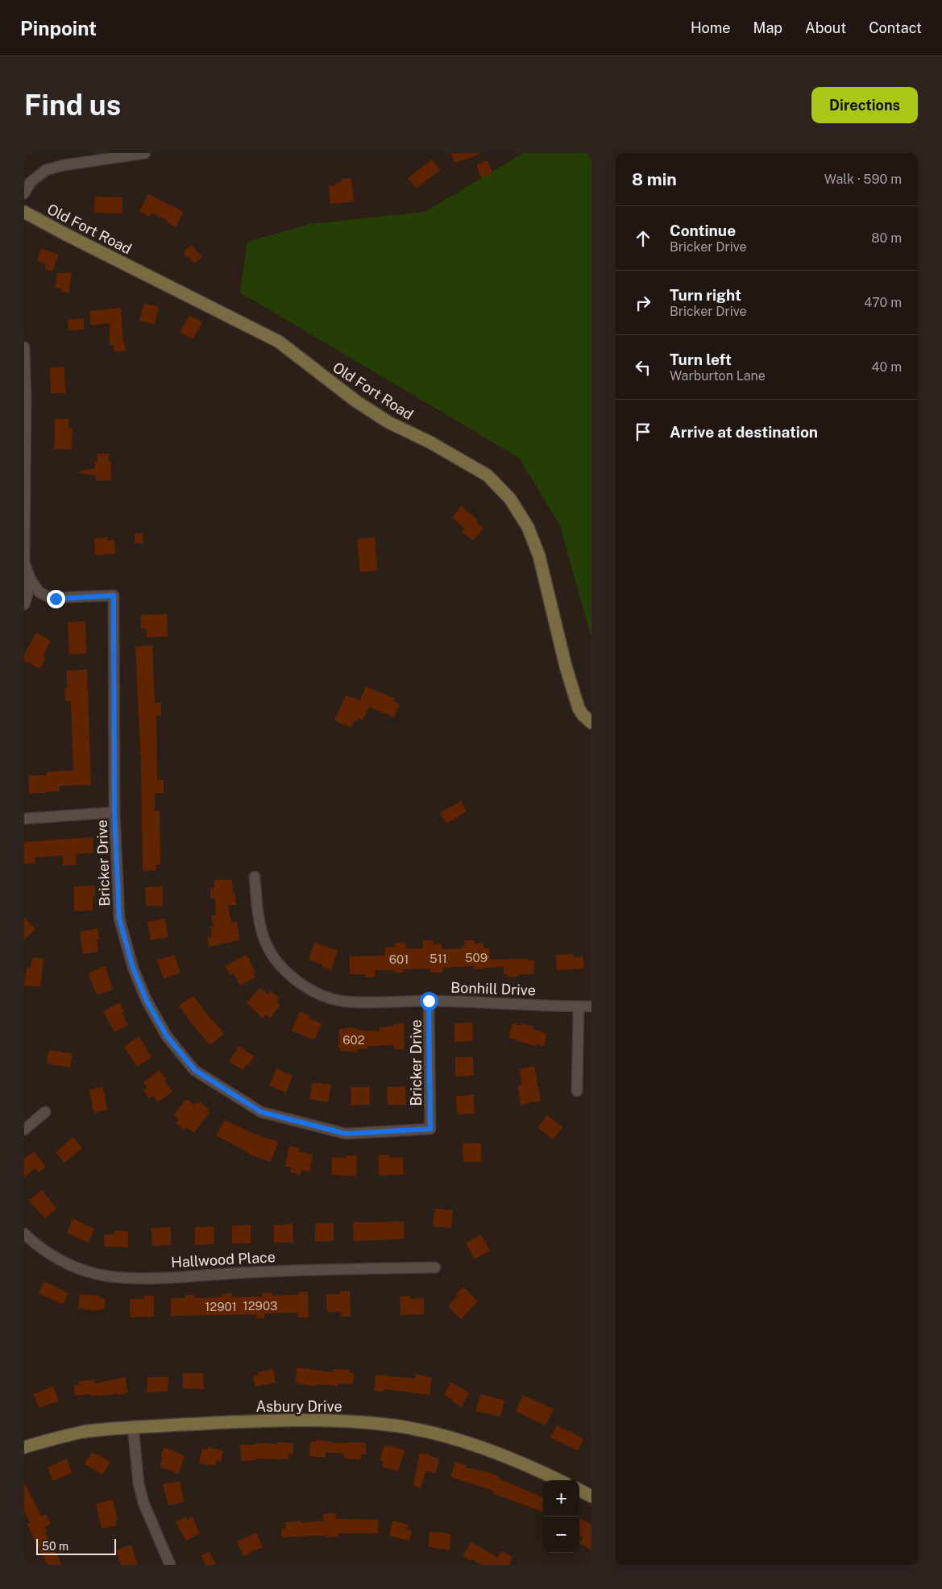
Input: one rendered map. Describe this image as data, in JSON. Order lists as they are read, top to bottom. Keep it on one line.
{"streets":{"main road":["Old Fort Road","Asbury Drive"],"street":["Bricker Drive","Bonhill Drive","Hallwood Place"]},"crossings":[["Bricker Drive","Bonhill Drive"]],"house_numbers":["509","511","601","602","12903","12901"],"scale_bar":"50 m","page":{"header":"Pinpoint","nav":["Home","Map","About","Contact"],"buttons":"Directions","title":"Find us","heading":["8 min","Walk · 590 m"],"list":[["Continue","Bricker Drive","80 m"],["Turn right","Bricker Drive","470 m"],["Turn left","Warburton Lane","40 m"],"Arrive at destination"],"map_buttons":["+","−"],"scale":"50 m"}}
